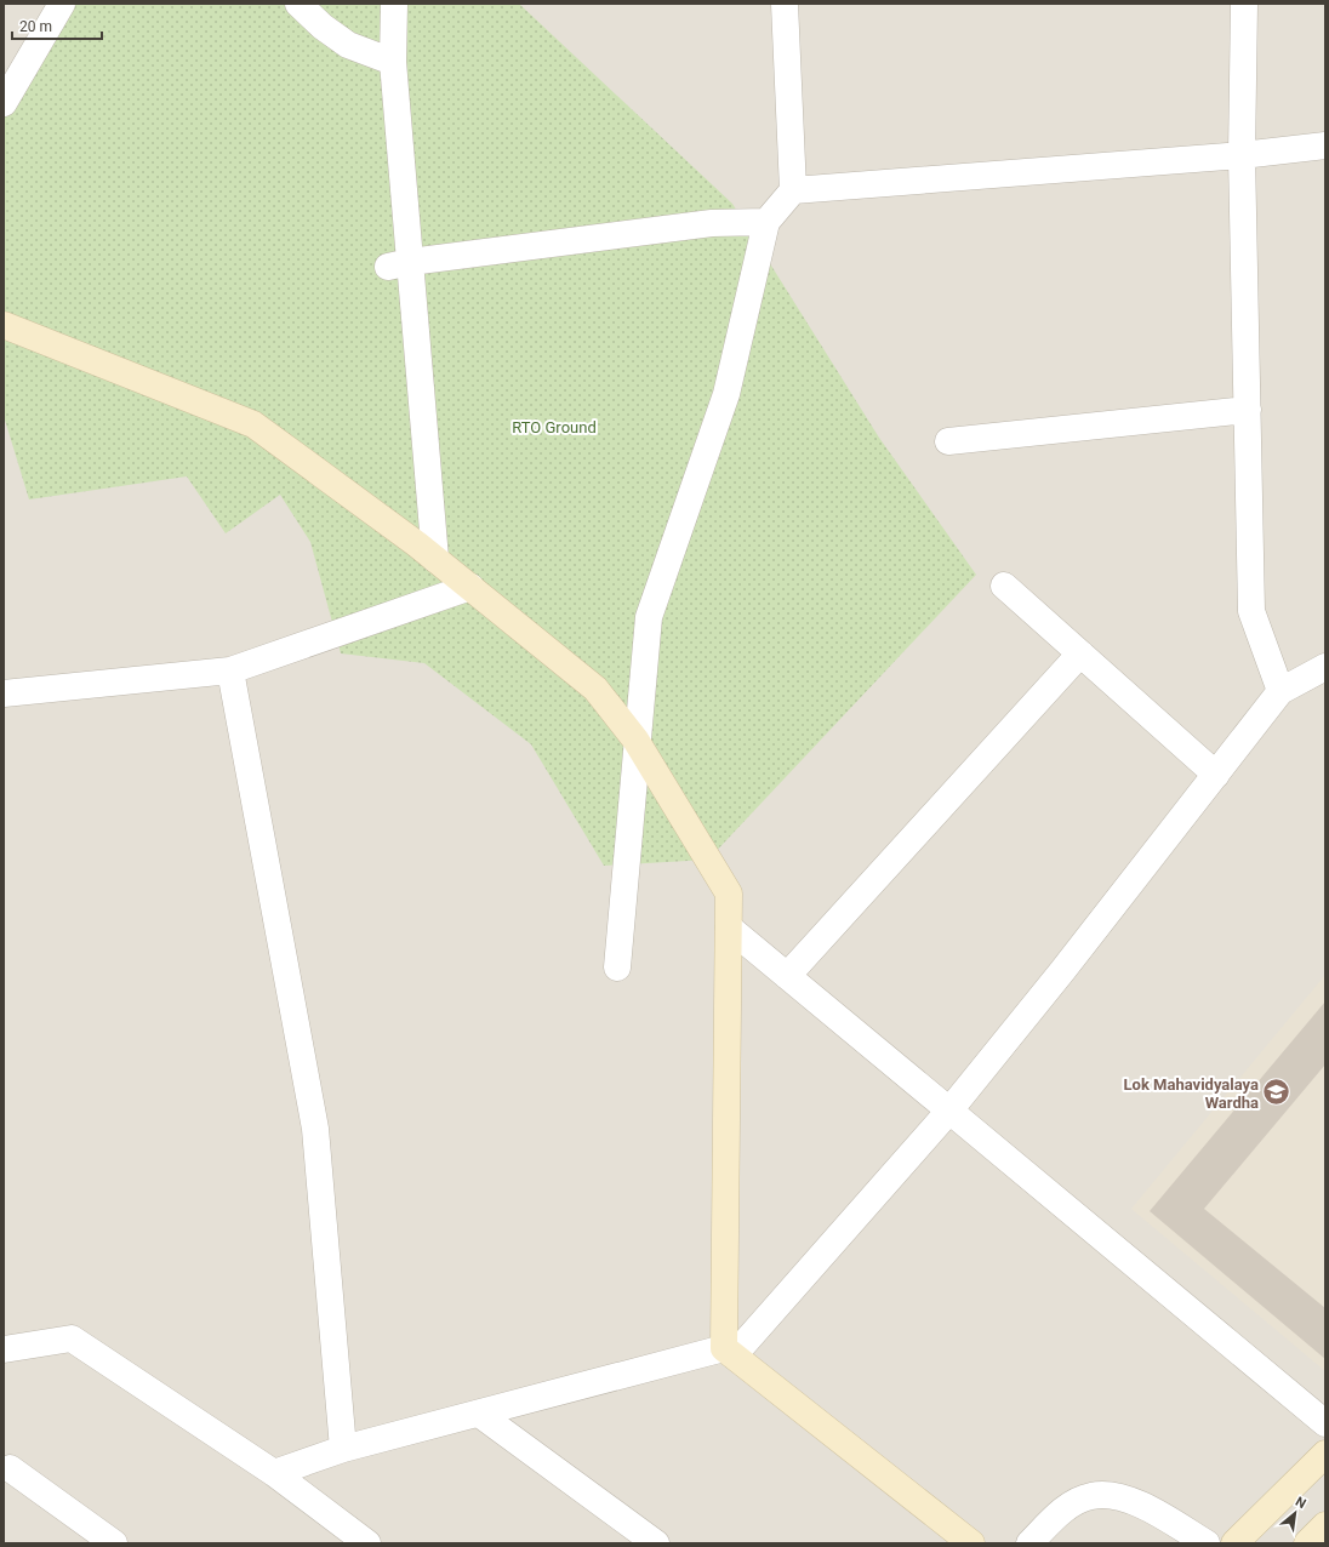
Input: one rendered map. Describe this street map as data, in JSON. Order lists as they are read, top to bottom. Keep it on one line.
{"parks":["RTO Ground"],"places":{"school or university":["Lok Mahavidyalaya Wardha"]},"scale_bar":"20 m","north":"top right"}
